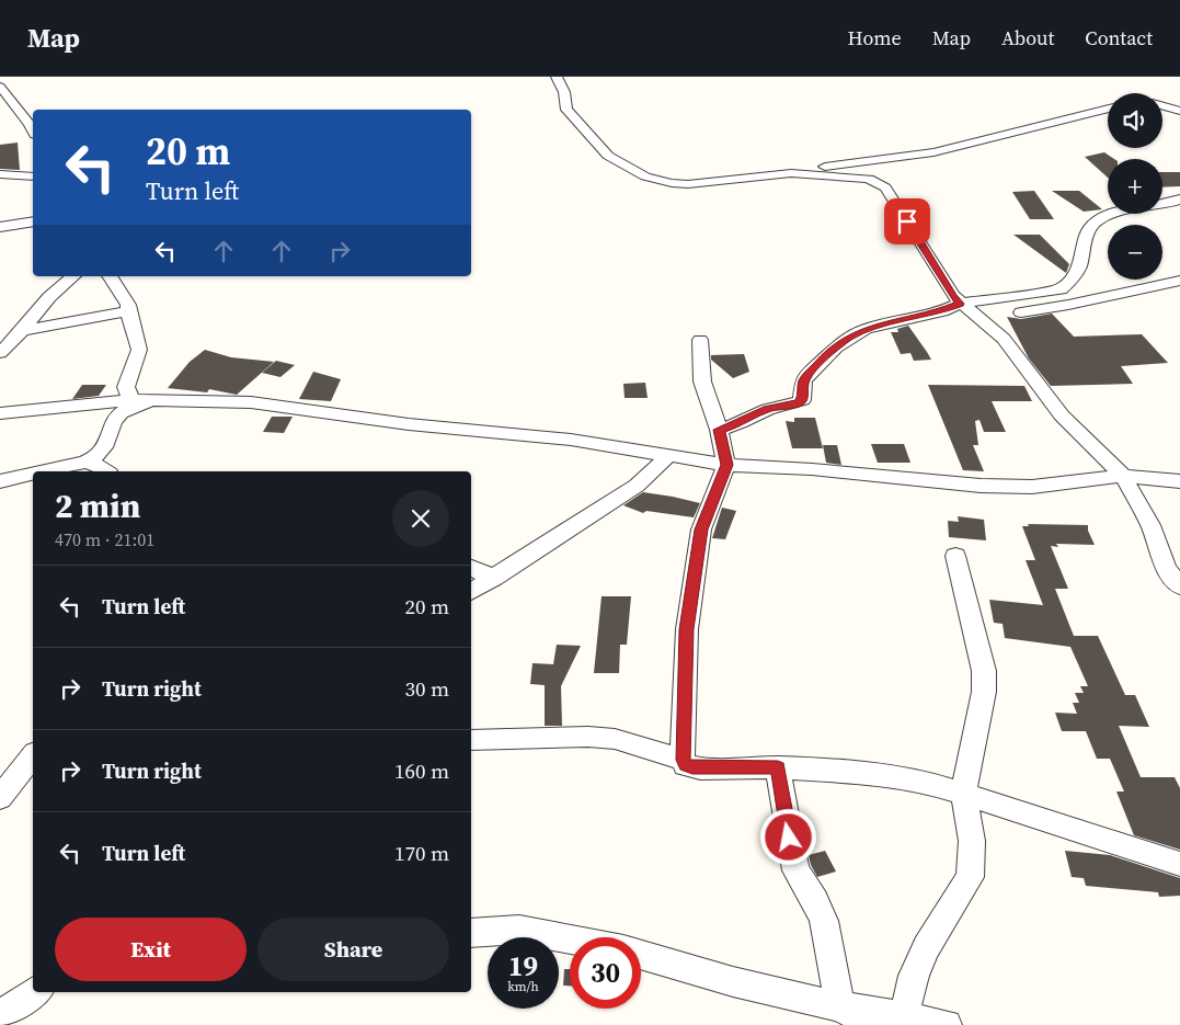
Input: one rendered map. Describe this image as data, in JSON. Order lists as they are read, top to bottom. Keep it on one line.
{"page":{"header":"Map","nav":["Home","Map","About","Contact"],"map_buttons":["+","−"],"turn":["20 m","Turn left"],"heading":["2 min","470 m · 21:01"],"list":[{"name":"Turn left","value":"20 m"},{"name":"Turn right","value":"30 m"},{"name":"Turn right","value":"160 m"},{"name":"Turn left","value":"170 m"}],"buttons":["Exit","Share"],"speed":"19 km/h","limit":"30"}}
